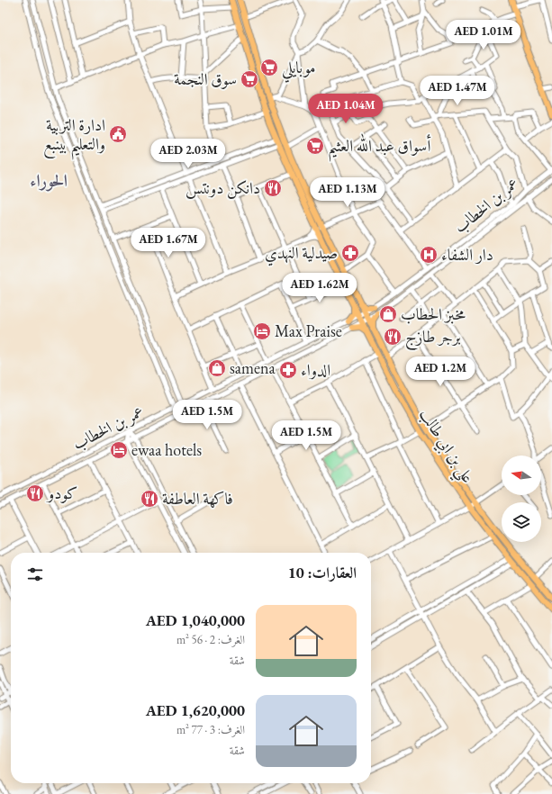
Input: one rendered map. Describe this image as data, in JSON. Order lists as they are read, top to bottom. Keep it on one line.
{"streets":{"main road":["علي بن ابي طالب"],"street":["عمر بن الخطاب"]},"crossings":[["عمر بن الخطاب","علي بن ابي طالب"]],"districts":["الحوراء"],"places":{"supermarket":["موبايلي","سوق النجمة","أسواق عبد الله العثيم"],"public building":["ادارة التربية والتعليم بينبع"],"restaurant":["دانكن دونتس","برجر طازج","كودو","فاكهة العاطفة"],"pharmacy":["صيدلية النهدي","الدواء"],"hospital":["دار الشفاء"],"shop":["مخبز الحطاب","samena"],"hotel":["Max Praise","ewaa hotels"]},"north":"left","page":{"price":["AED 1.01M","AED 1.47M","AED 1.04M","AED 2.03M","AED 1.13M","AED 1.67M","AED 1.62M","AED 1.2M","AED 1.5M","AED 1.5M"],"heading":"العقارات: 10","list":[{"name":"AED 1,040,000","note":"الغرف: 2 · 56 m² · شقة"},{"name":"AED 1,620,000","note":"الغرف: 3 · 77 m² · شقة"}]}}
